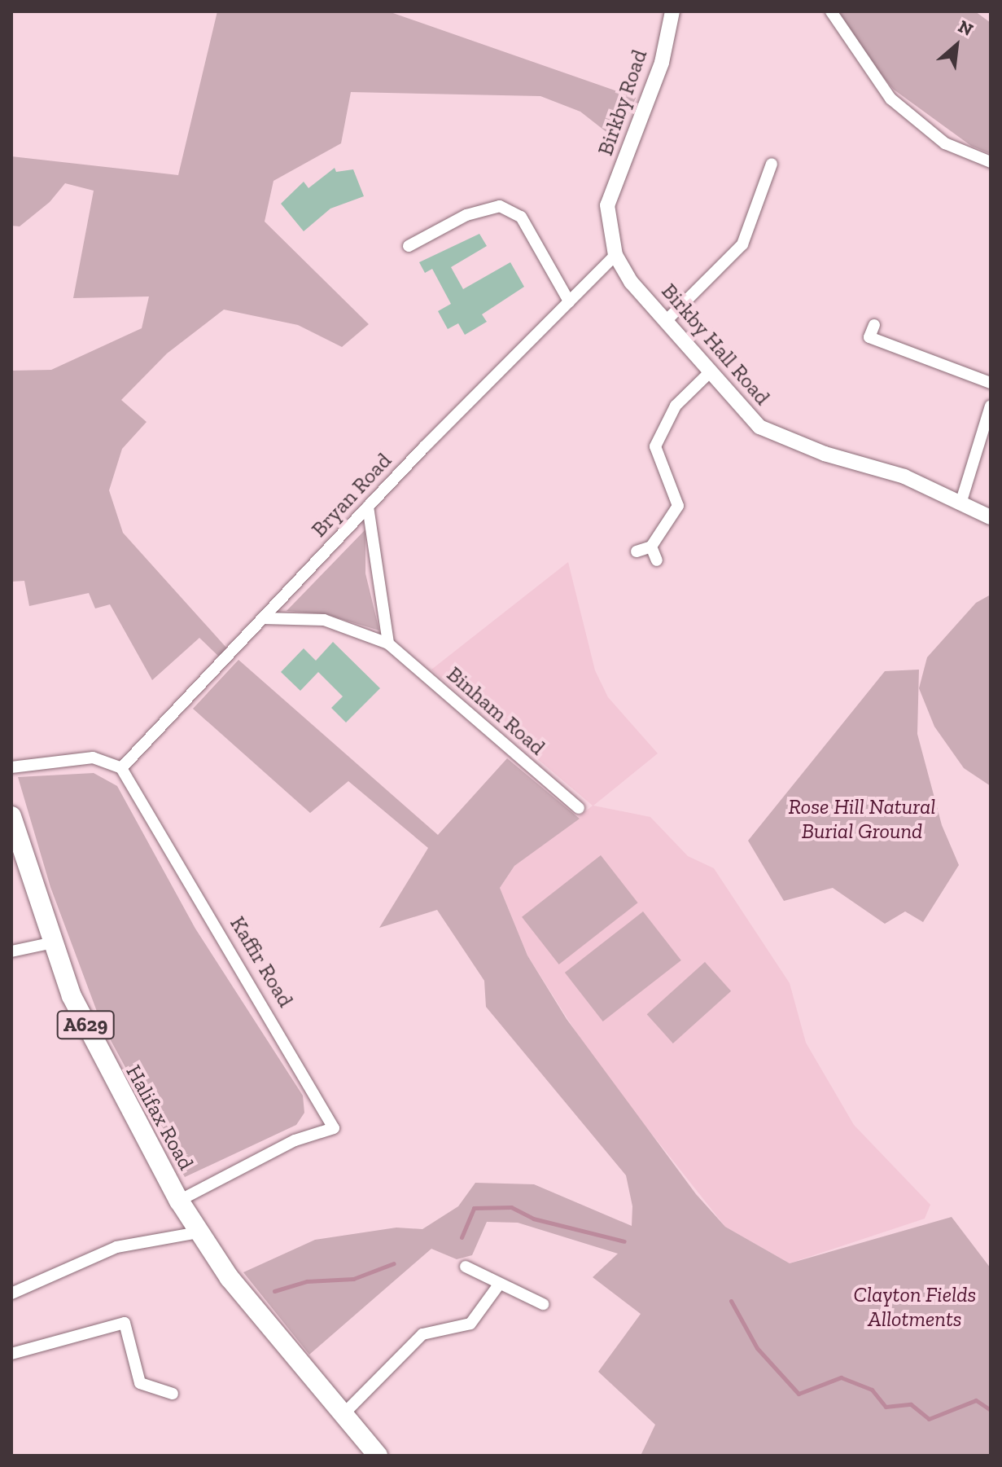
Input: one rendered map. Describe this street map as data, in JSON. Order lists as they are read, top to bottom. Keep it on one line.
{"streets":{"highway":["A629","Halifax Road"],"street":["Birkby Road","Birkby Hall Road","Bryan Road","Binham Road","Kaffir Road"]},"crossings":[["Birkby Road","Birkby Hall Road"],["Birkby Hall Road","Bryan Road"],["Bryan Road","Binham Road"],["Bryan Road","Kaffir Road"],["Kaffir Road","Halifax Road"],["A629","Halifax Road"]],"parks":["Rose Hill Natural Burial Ground","Clayton Fields Allotments"],"north":"top right"}
